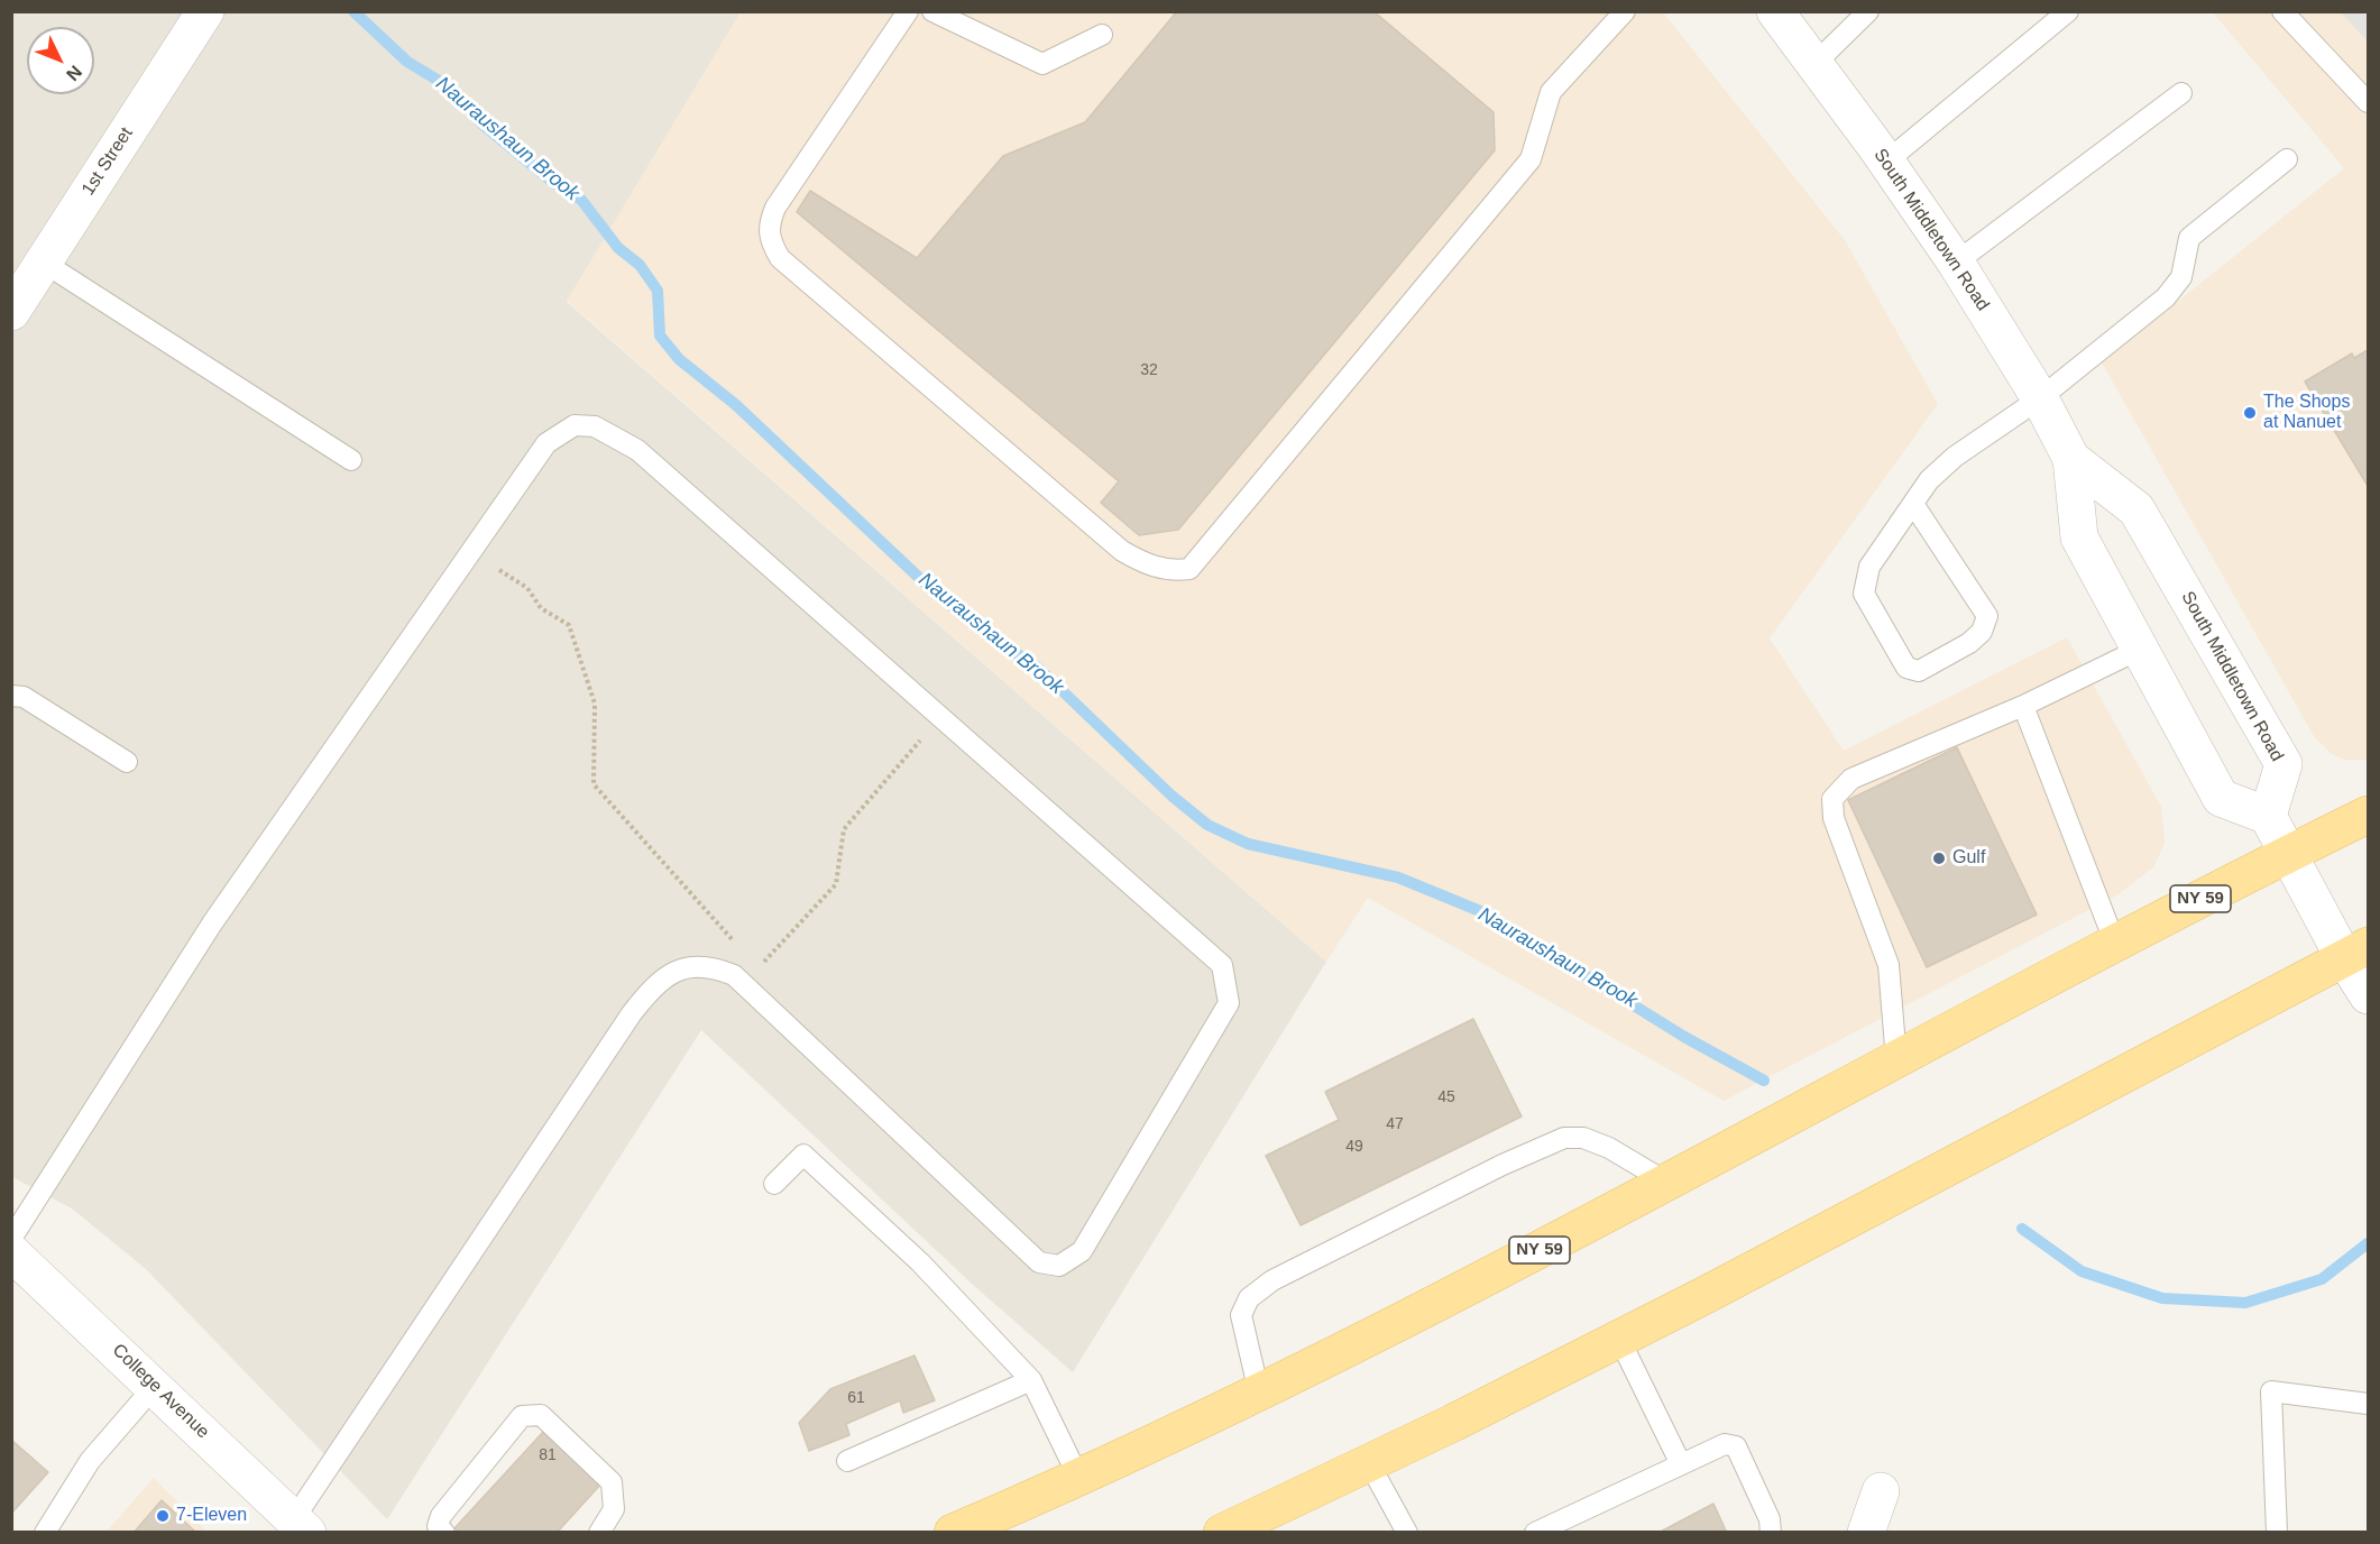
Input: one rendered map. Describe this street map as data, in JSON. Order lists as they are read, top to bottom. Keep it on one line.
{"streets":{"main road":["NY 59"],"street":["1st Street","South Middletown Road","College Avenue"]},"water":["Nauraushaun Brook"],"places":["The Shops at Nanuet","Gulf","7-Eleven"],"house_numbers":["32","45","47","49","61","81"],"north":"bottom right"}
